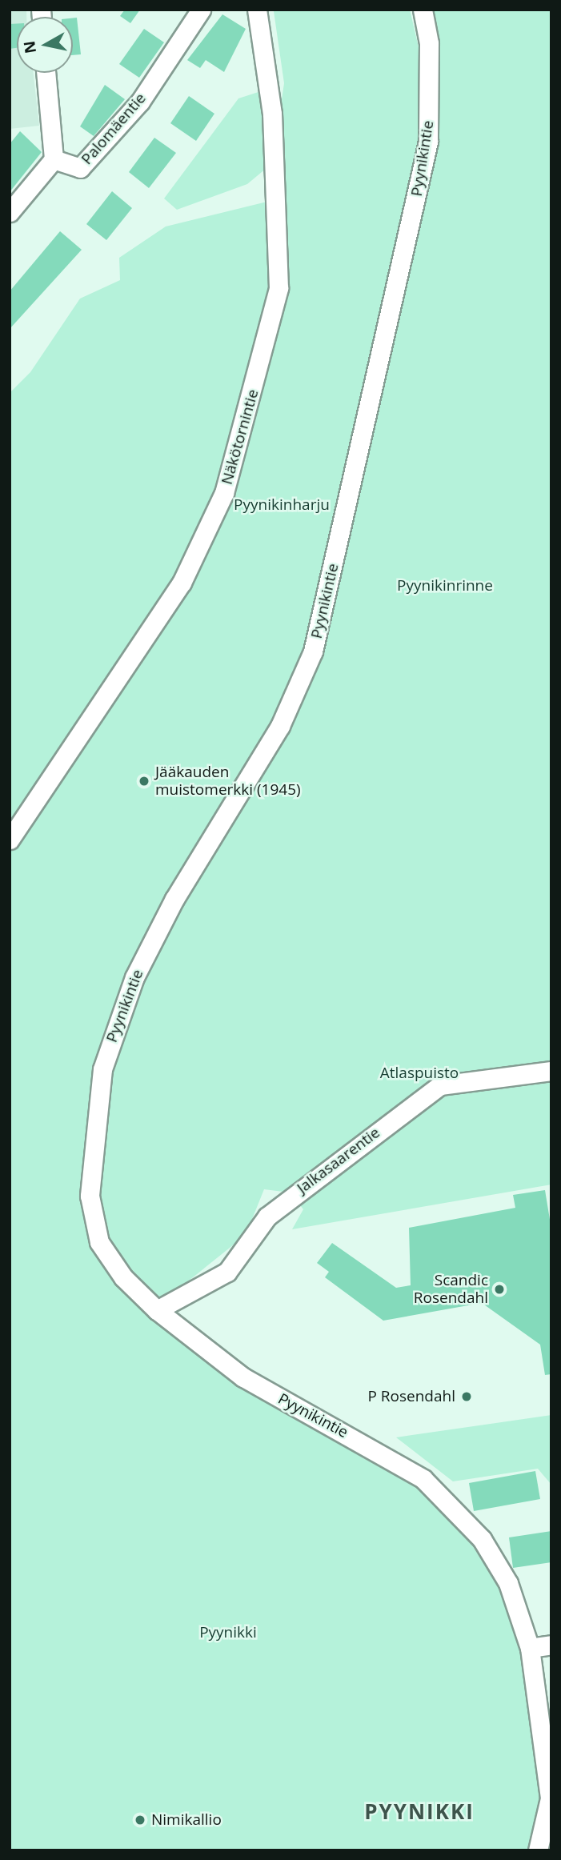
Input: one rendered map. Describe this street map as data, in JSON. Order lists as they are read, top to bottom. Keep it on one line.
{"streets":{"street":["Palomäentie","Pyynikintie","Näkötornintie","Jalkasaarentie"]},"crossings":[["Pyynikintie","Jalkasaarentie"]],"districts":["PYYNIKKI"],"parks":["Pyynikinharju","Pyynikinrinne","Atlaspuisto","Pyynikki"],"places":["Jääkauden muistomerkki (1945)","Scandic Rosendahl","P Rosendahl","Nimikallio"],"north":"left"}
